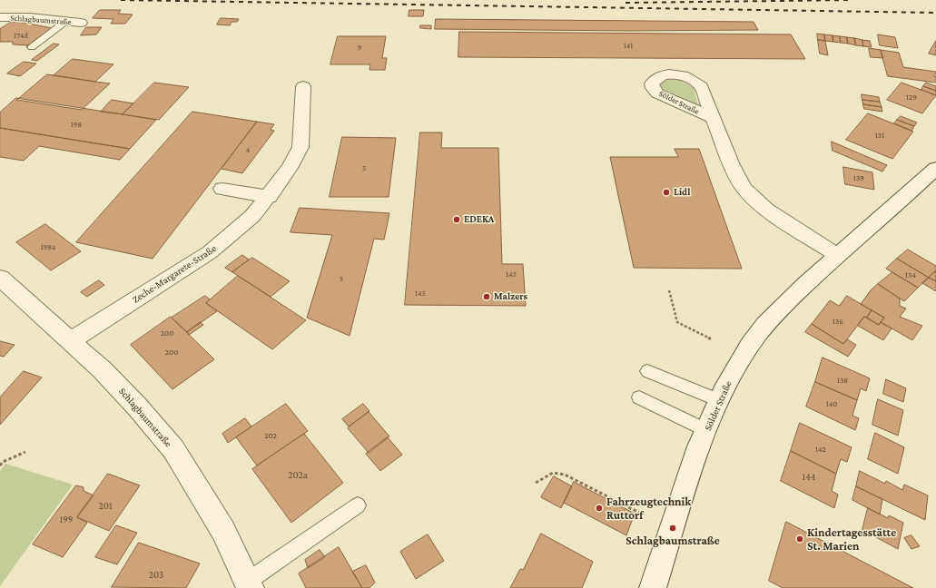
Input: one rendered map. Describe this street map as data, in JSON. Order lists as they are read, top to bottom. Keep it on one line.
{"streets":{"street":["Schlagbaumstraße","Sölder Straße","Zeche-Margarete-Straße"]},"crossings":[["Schlagbaumstraße","Zeche-Margarete-Straße"]],"places":["Lidl","EDEKA","Malzers","Fahrzeugtechnik Ruttorf","Schlagbaumstraße","Kindertagesstätte St. Marien"],"house_numbers":["174d","141","9","129","198","131","4","5","139","198a","145","134","3","145","136","200","200","138","140","202","142","202a","144","201","199","203"]}
